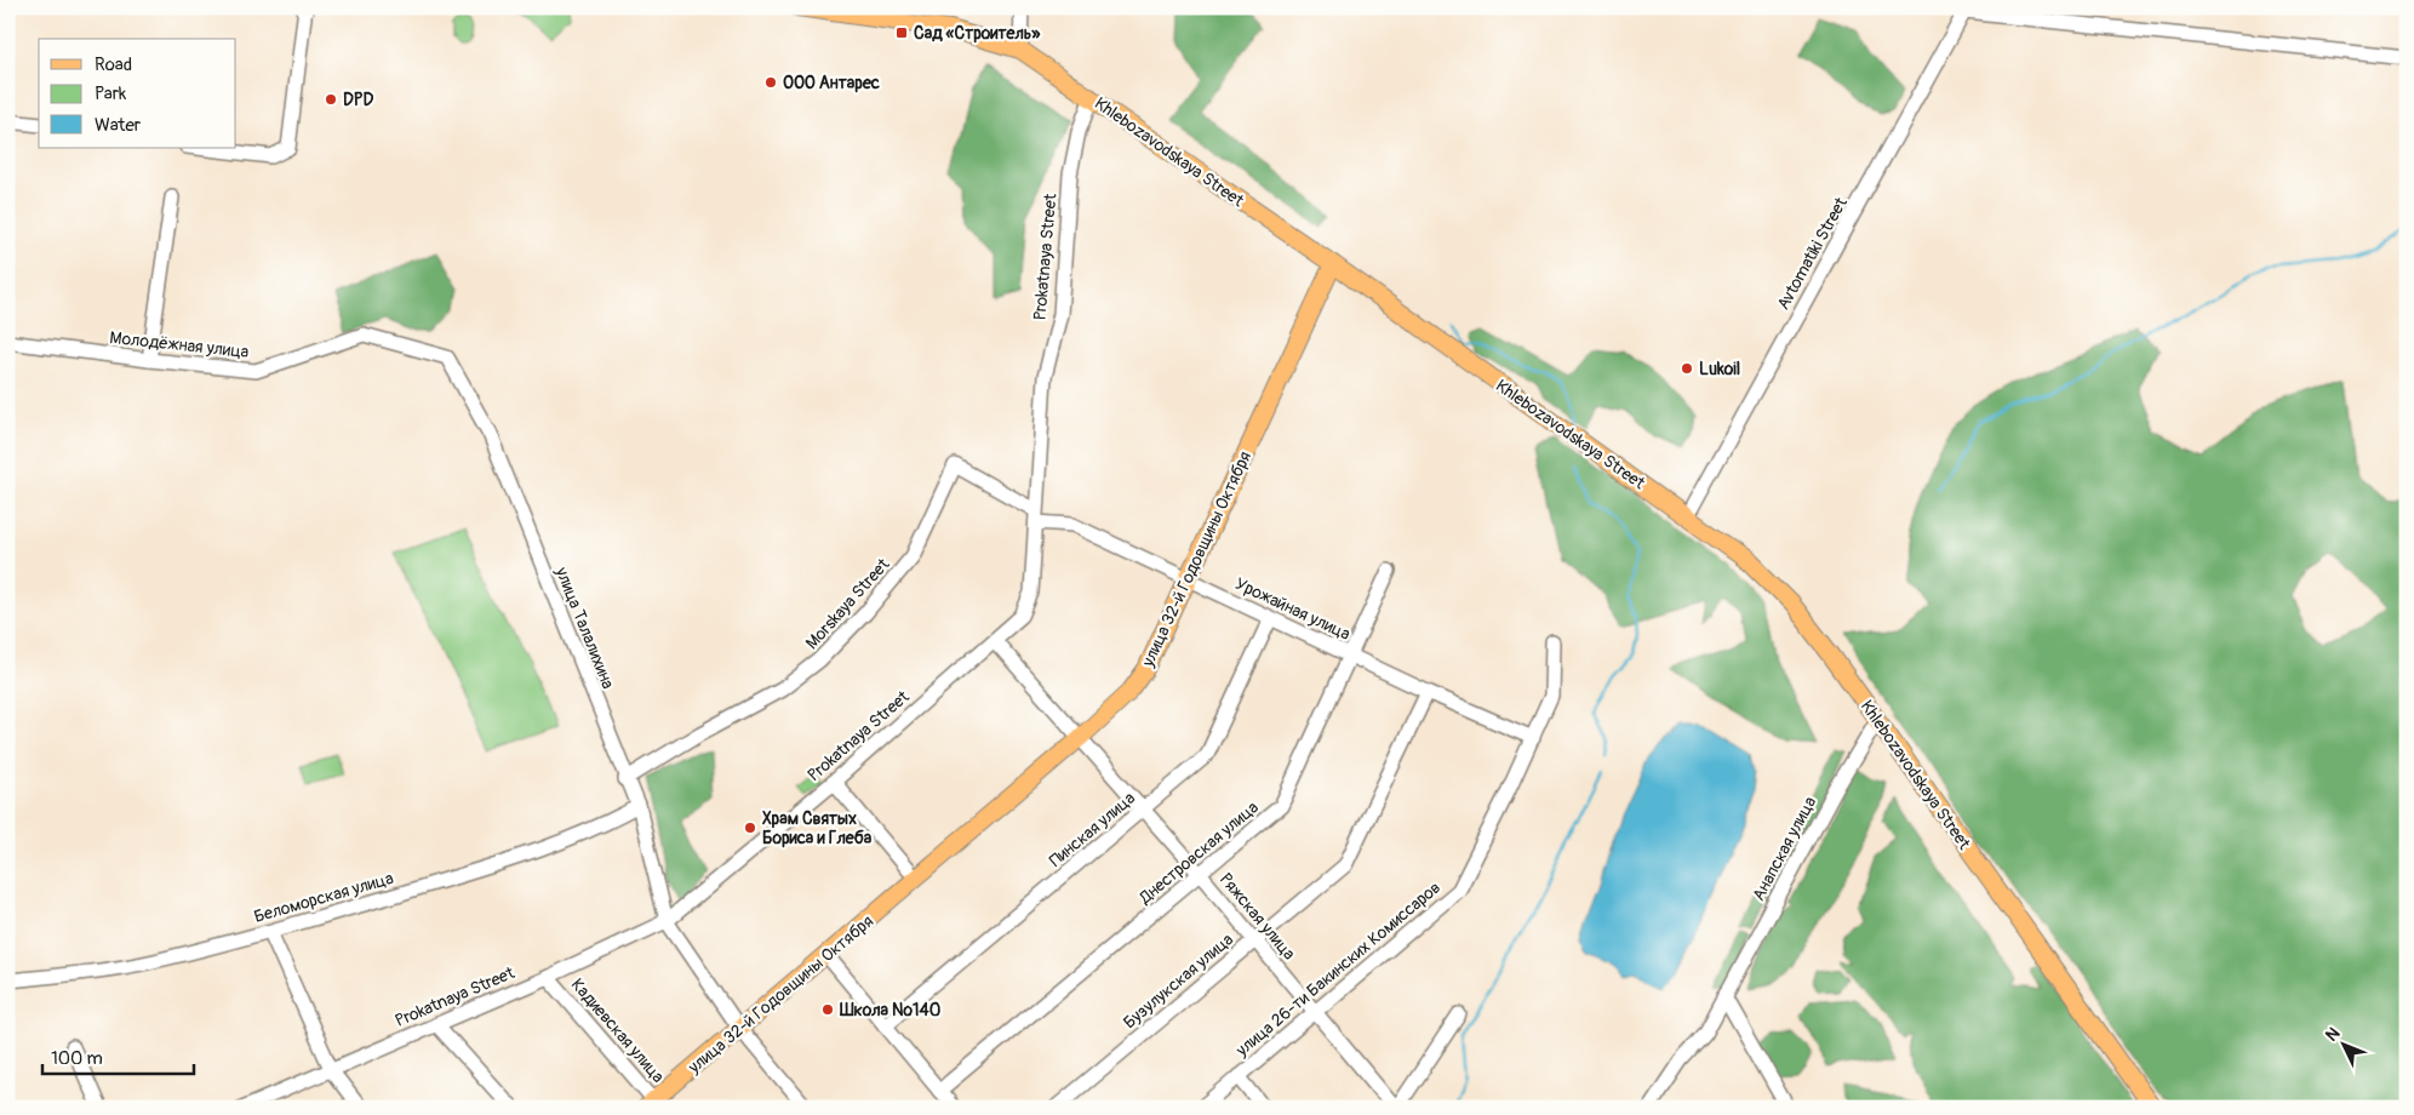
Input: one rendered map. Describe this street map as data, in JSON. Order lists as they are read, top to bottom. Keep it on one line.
{"streets":{"main road":["Khlebozavodskaya Street","улица 32-й Годовщины Октября"],"street":["Avtomatiki Street","Prokatnaya Street","Молодёжная улица","Morskaya Street","Урожайная улица","улица Талалихина","Пинская улица","Анапская улица","Днестровская улица","Беломорская улица","Ряжская улица","улица 26-ти Бакинских Комиссаров","Бузулукская улица","Кадиевская улица"]},"crossings":[["Khlebozavodskaya Street","Avtomatiki Street"],["Khlebozavodskaya Street","Prokatnaya Street"],["Khlebozavodskaya Street","улица 32-й Годовщины Октября"],["Khlebozavodskaya Street","Анапская улица"],["Prokatnaya Street","Урожайная улица"],["Prokatnaya Street","улица Талалихина"],["Prokatnaya Street","Ряжская улица"],["Prokatnaya Street","Кадиевская улица"],["Молодёжная улица","улица Талалихина"],["улица 32-й Годовщины Октября","Урожайная улица"],["улица 32-й Годовщины Октября","Ряжская улица"],["улица 32-й Годовщины Октября","Кадиевская улица"],["Morskaya Street","Урожайная улица"],["Morskaya Street","улица Талалихина"],["Урожайная улица","Пинская улица"],["Урожайная улица","Днестровская улица"],["Урожайная улица","улица 26-ти Бакинских Комиссаров"],["Урожайная улица","Бузулукская улица"],["улица Талалихина","Беломорская улица"],["Пинская улица","Ряжская улица"],["Днестровская улица","Ряжская улица"],["Ряжская улица","улица 26-ти Бакинских Комиссаров"],["Ряжская улица","Бузулукская улица"]],"places":{"transit":["Сад «Строитель»"],"other":["ООО Антарес","DPD","Lukoil","Храм Святых Бориса и Глеба","Школа №140"]},"legend":["Road","Park","Water"],"scale_bar":"100 m","north":"top left"}
